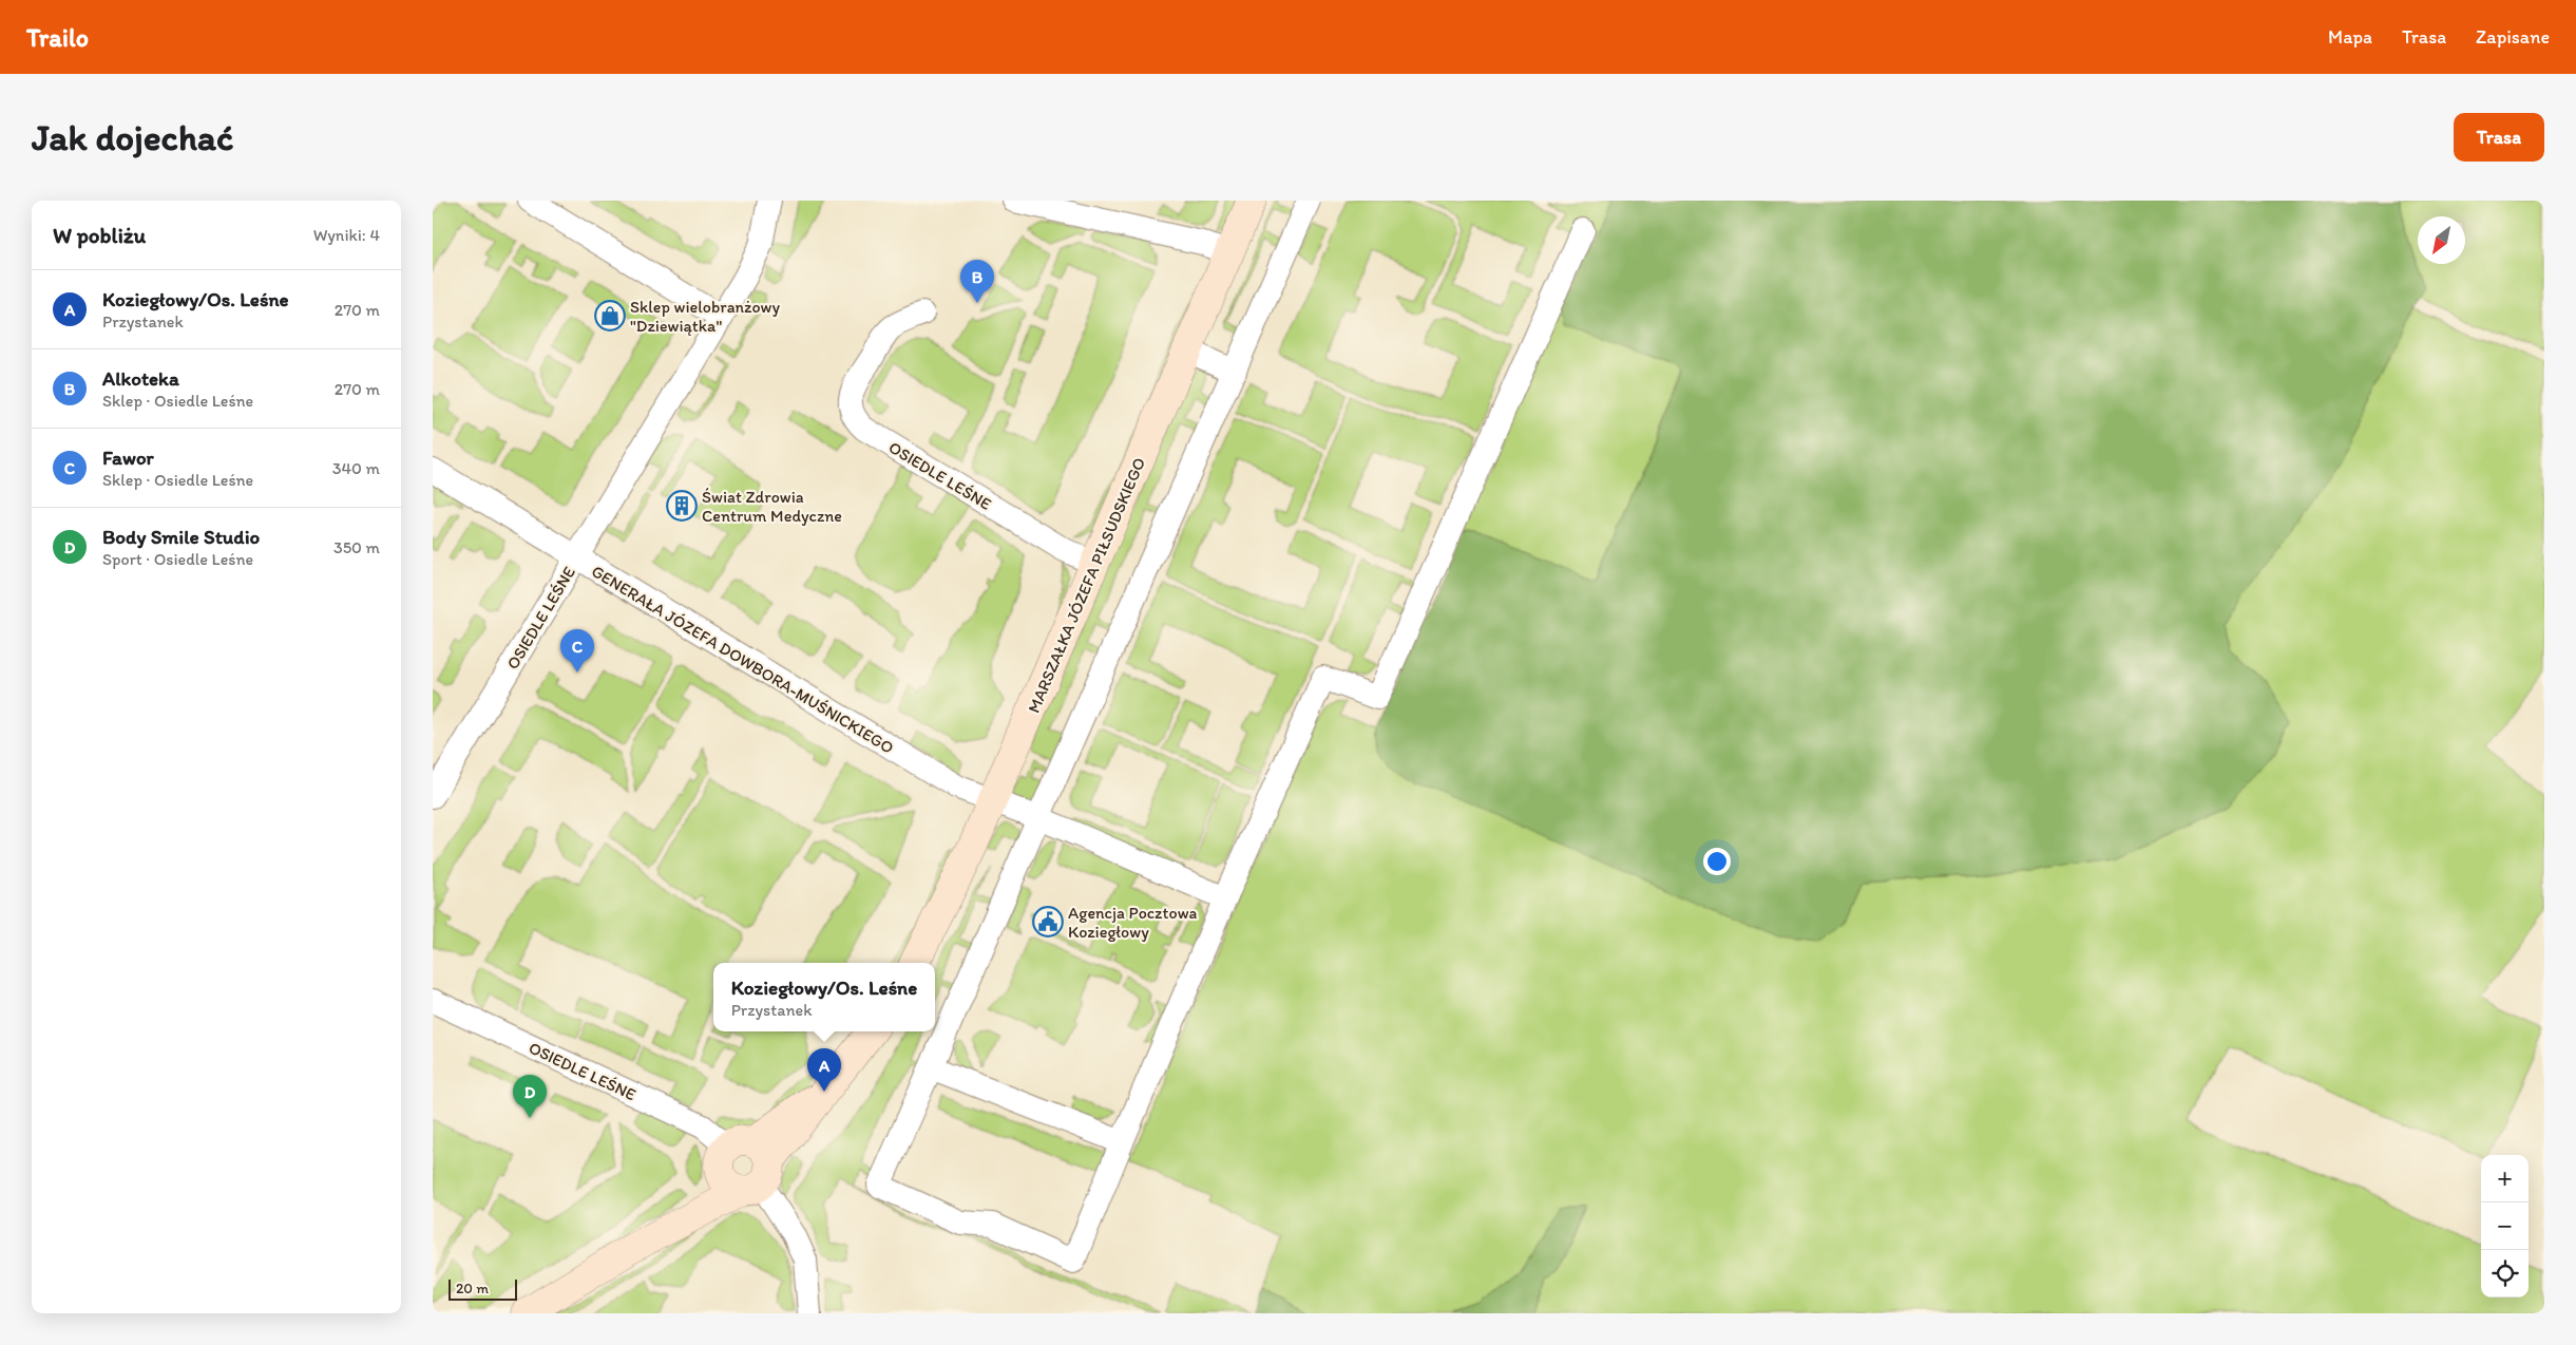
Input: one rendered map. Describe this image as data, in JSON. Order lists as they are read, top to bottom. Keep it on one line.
{"streets":{"street":["OSIEDLE LEŚNE","MARSZAŁKA JÓZEFA PIŁSUDSKIEGO","GENERAŁA JÓZEFA DOWBORA-MUŚNICKIEGO"]},"crossings":[["OSIEDLE LEŚNE","MARSZAŁKA JÓZEFA PIŁSUDSKIEGO"],["OSIEDLE LEŚNE","GENERAŁA JÓZEFA DOWBORA-MUŚNICKIEGO"],["MARSZAŁKA JÓZEFA PIŁSUDSKIEGO","GENERAŁA JÓZEFA DOWBORA-MUŚNICKIEGO"]],"places":{"shop":["Sklep wielobranżowy \"Dziewiątka\""],"building":["Świat Zdrowia Centrum Medyczne"],"public building":["Agencja Pocztowa Koziegłowy"]},"scale_bar":"20 m","north":"bottom left","page":{"header":"Trailo","nav":["Mapa","Trasa","Zapisane"],"buttons":"Trasa","title":"Jak dojechać","heading":["W pobliżu","Wyniki: 4"],"pins":["B","C","A","D"],"list":[{"mark":"A","name":"Koziegłowy/Os. Leśne","note":"Przystanek","value":"270 m"},{"mark":"B","name":"Alkoteka","note":"Sklep · Osiedle Leśne","value":"270 m"},{"mark":"C","name":"Fawor","note":"Sklep · Osiedle Leśne","value":"340 m"},{"mark":"D","name":"Body Smile Studio","note":"Sport · Osiedle Leśne","value":"350 m"}],"popup":["Koziegłowy/Os. Leśne","Przystanek"],"map_buttons":["+","−"],"scale":"20 m"}}
